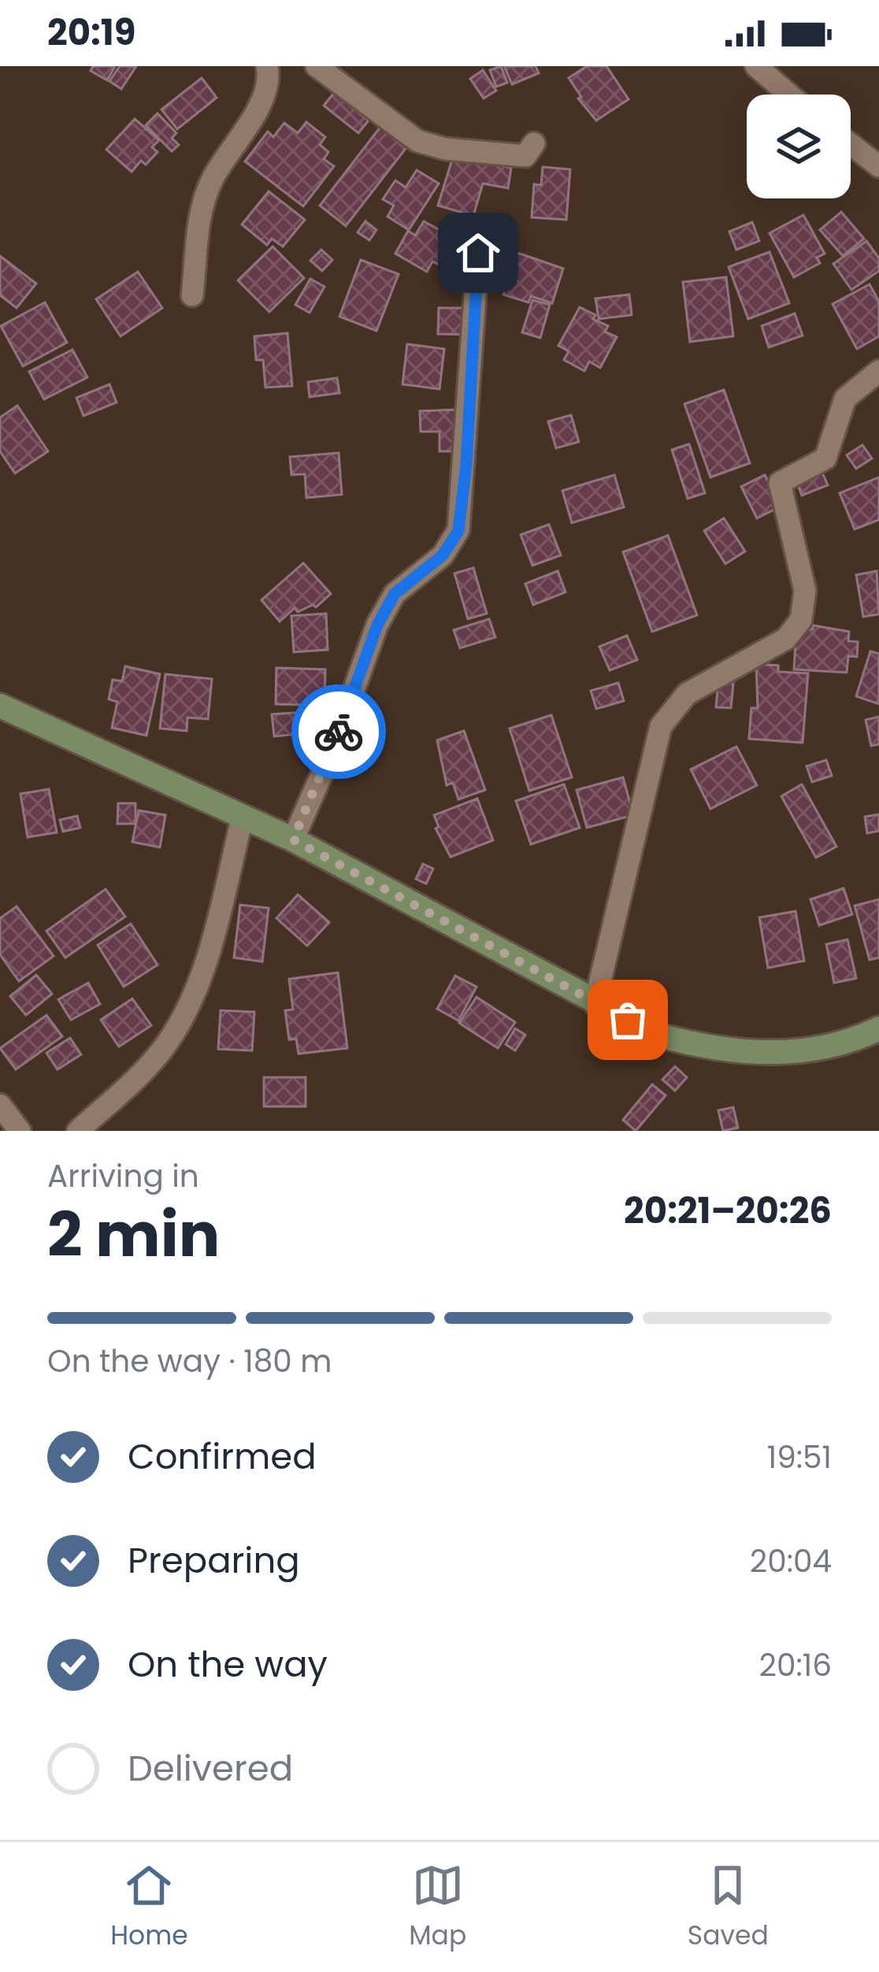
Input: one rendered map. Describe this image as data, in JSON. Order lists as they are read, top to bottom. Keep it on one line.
{"page":{"status":"20:19","heading":["2 min","Arriving in","20:21–20:26"],"bar":"On the way · 180 m","list":[["Confirmed","19:51"],["Preparing","20:04"],["On the way","20:16"],"Delivered"],"tabs":["Home","Map","Saved"]}}
